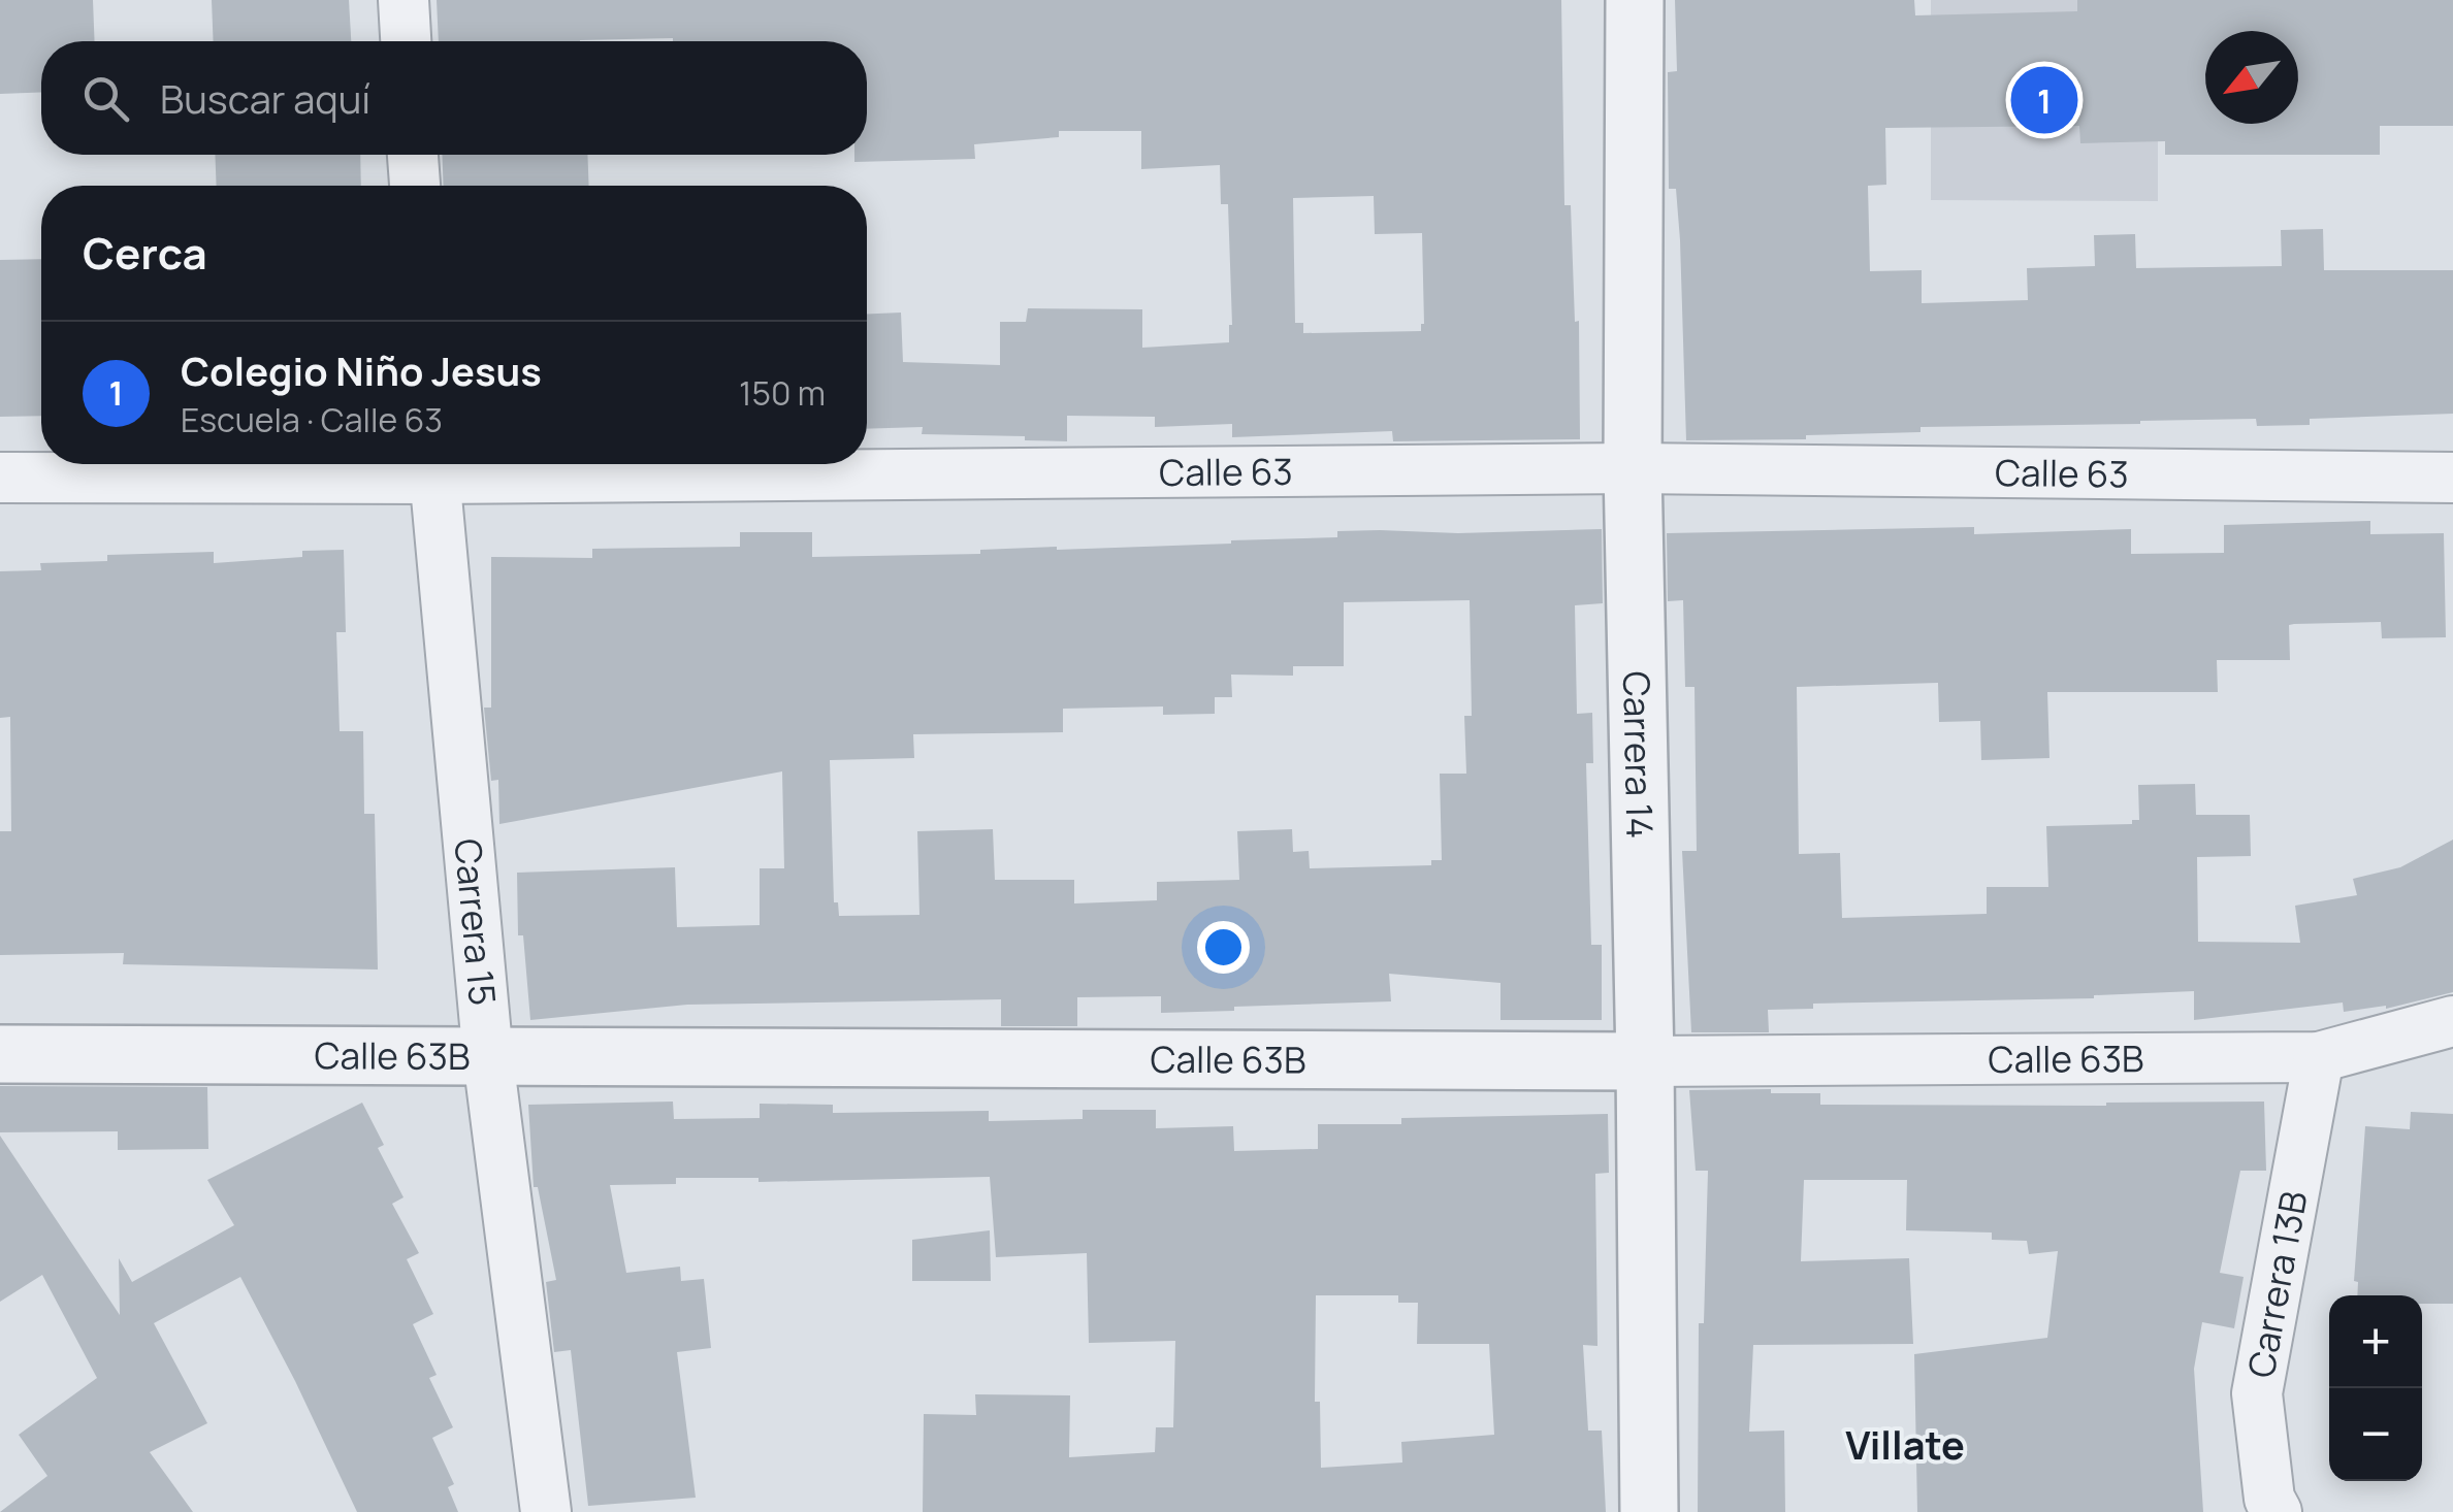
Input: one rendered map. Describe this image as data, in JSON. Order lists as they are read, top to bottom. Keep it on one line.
{"streets":{"street":["Calle 63","Carrera 14","Carrera 15","Calle 63B","Carrera 13B"]},"crossings":[["Calle 63","Carrera 14"],["Calle 63","Carrera 15"],["Carrera 14","Calle 63B"],["Carrera 15","Calle 63B"],["Calle 63B","Carrera 13B"]],"districts":["Villate"],"north":"bottom left","page":{"search":"Buscar aquí","pins":"1","heading":"Cerca","list":[{"mark":"1","name":"Colegio Niño Jesus","note":"Escuela · Calle 63","value":"150 m"}],"map_buttons":["+","−"]}}
